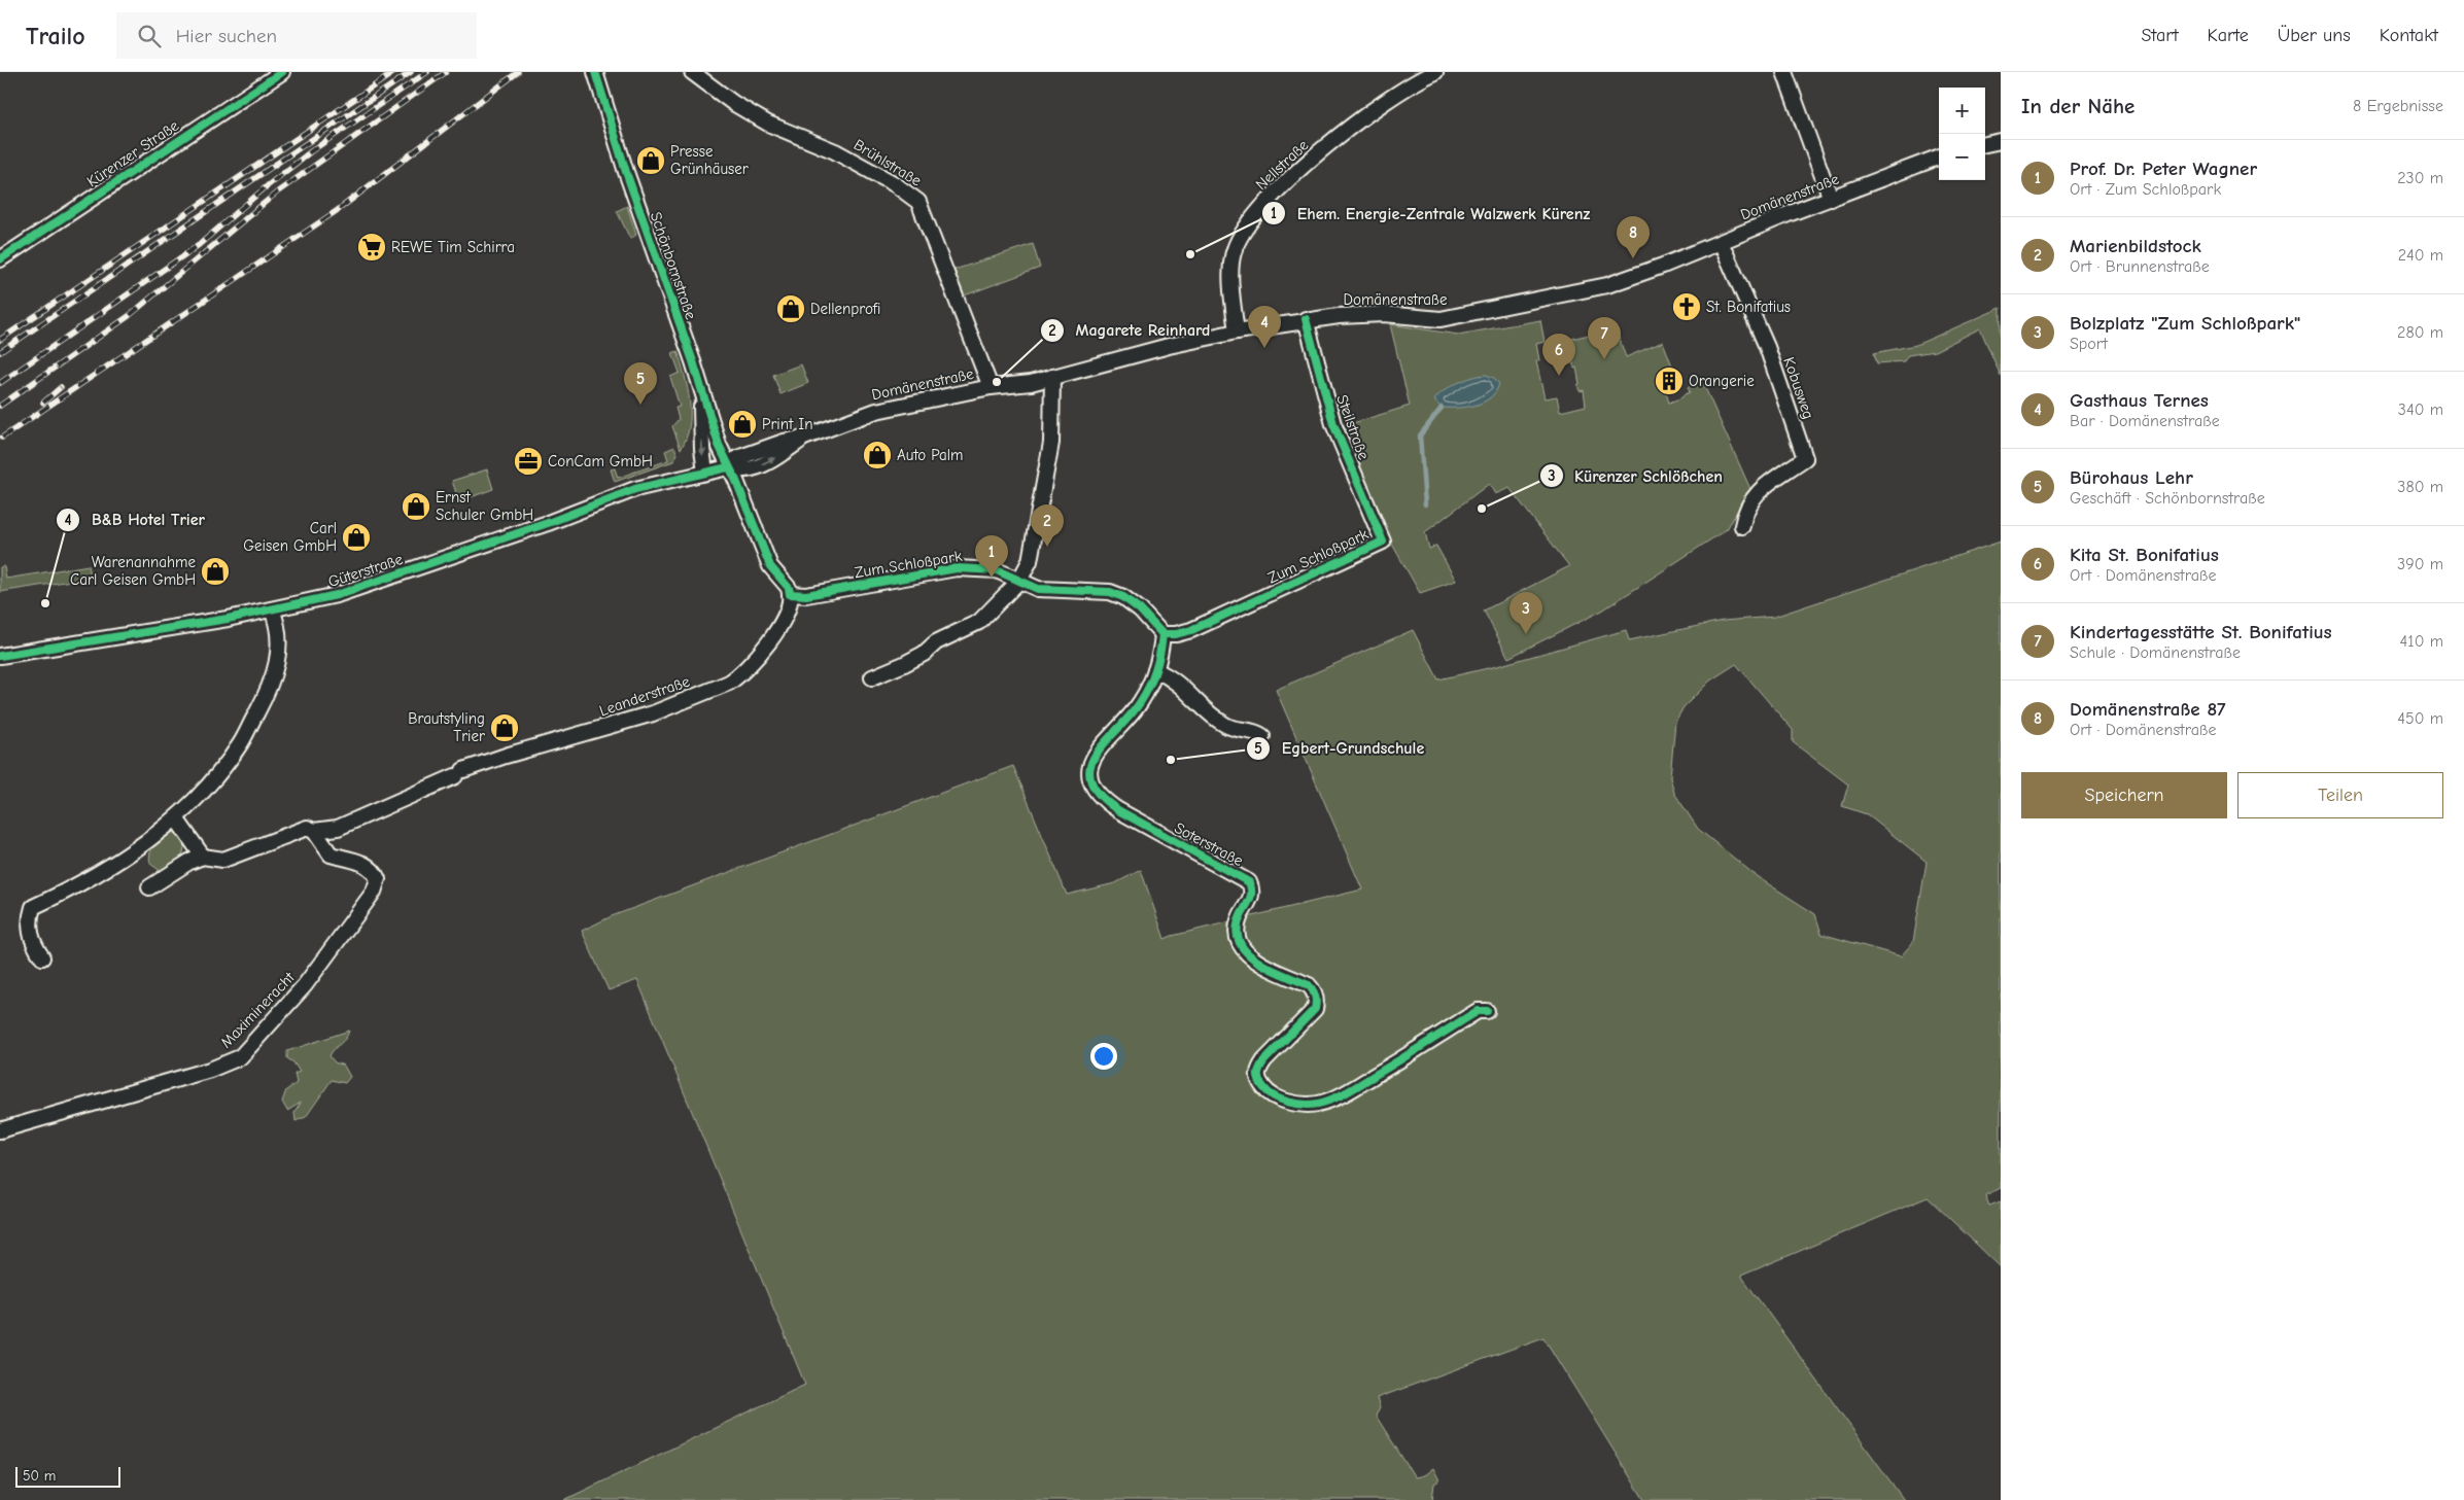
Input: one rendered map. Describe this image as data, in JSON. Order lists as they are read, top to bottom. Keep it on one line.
{"streets":{"street":["Kürenzer Straße","Brühlstraße","Nellstraße","Domänenstraße","Schönbornstraße","Kobusweg","Steilstraße","Zum Schloßpark","Güterstraße","Leanderstraße","Soterstraße","Maximineracht"]},"crossings":[["Brühlstraße","Domänenstraße"],["Nellstraße","Domänenstraße"],["Domänenstraße","Schönbornstraße"],["Domänenstraße","Kobusweg"],["Domänenstraße","Steilstraße"],["Domänenstraße","Güterstraße"],["Schönbornstraße","Güterstraße"],["Steilstraße","Zum Schloßpark"],["Zum Schloßpark","Leanderstraße"],["Zum Schloßpark","Soterstraße"],["Leanderstraße","Maximineracht"]],"places":{"shop":["Presse Grünhäuser","Dellenprofi","Print In","Auto Palm","Ernst Schuler GmbH","Carl Geisen GmbH","Warenannahme Carl Geisen GmbH","Brautstyling Trier"],"supermarket":["REWE Tim Schirra"],"other":["Ehem. Energie-Zentrale Walzwerk Kürenz","Magarete Reinhard","Kürenzer Schlößchen","B&B Hotel Trier","Egbert-Grundschule"],"church":["St. Bonifatius"],"building":["Orangerie"],"office":["ConCam GmbH"]},"scale_bar":"50 m","page":{"header":"Trailo","search":"Hier suchen","nav":["Start","Karte","Über uns","Kontakt"],"heading":["In der Nähe","8 Ergebnisse"],"map_buttons":["+","−"],"list":[{"mark":"1","name":"Prof. Dr. Peter Wagner","note":"Ort · Zum Schloßpark","value":"230 m"},{"mark":"2","name":"Marienbildstock","note":"Ort · Brunnenstraße","value":"240 m"},{"mark":"3","name":"Bolzplatz \"Zum Schloßpark\"","note":"Sport","value":"280 m"},{"mark":"4","name":"Gasthaus Ternes","note":"Bar · Domänenstraße","value":"340 m"},{"mark":"5","name":"Bürohaus Lehr","note":"Geschäft · Schönbornstraße","value":"380 m"},{"mark":"6","name":"Kita St. Bonifatius","note":"Ort · Domänenstraße","value":"390 m"},{"mark":"7","name":"Kindertagesstätte St. Bonifatius","note":"Schule · Domänenstraße","value":"410 m"},{"mark":"8","name":"Domänenstraße 87","note":"Ort · Domänenstraße","value":"450 m"}],"pins":["8","4","7","6","5","2","1","3"],"buttons":["Speichern","Teilen"],"scale":"50 m"}}
